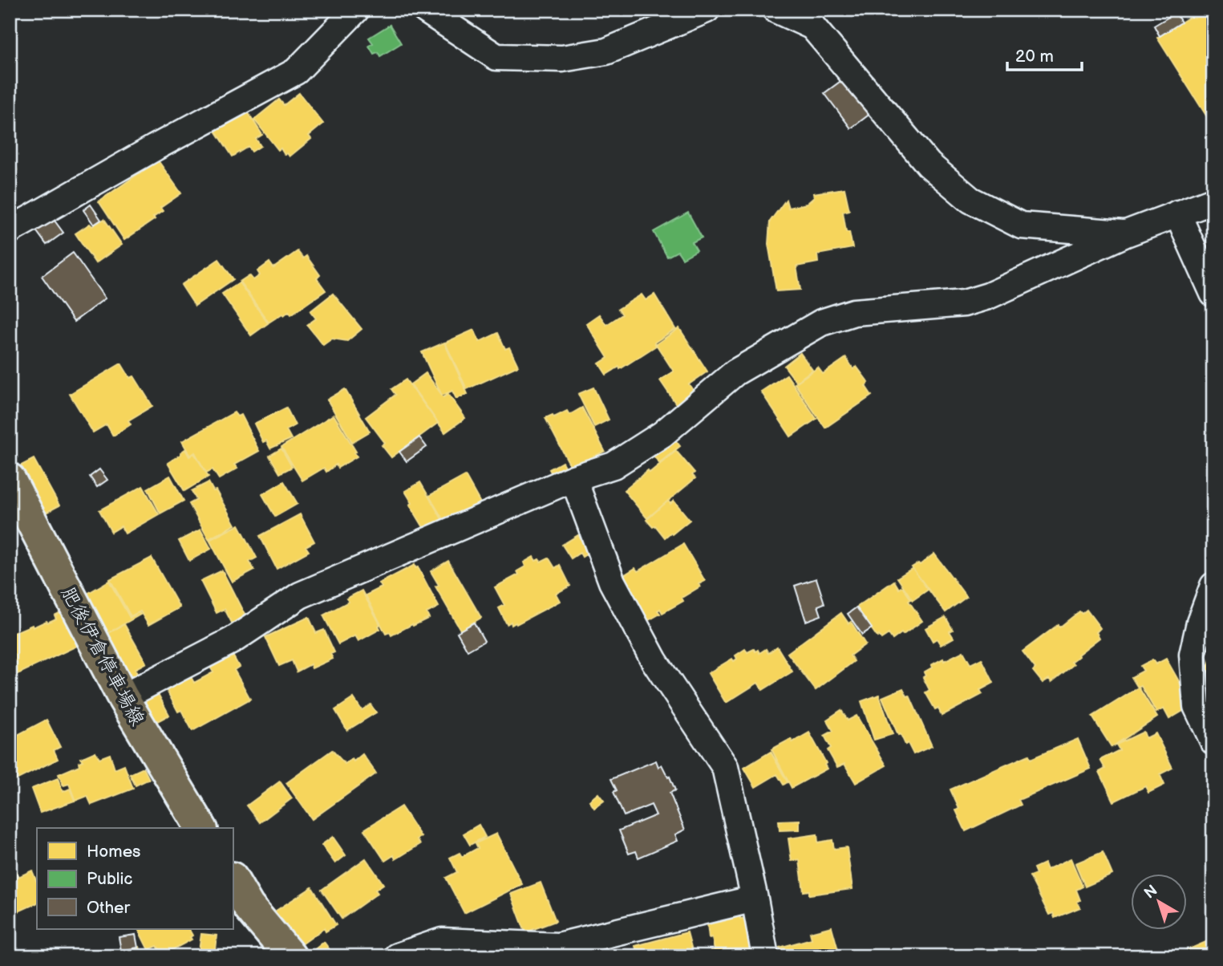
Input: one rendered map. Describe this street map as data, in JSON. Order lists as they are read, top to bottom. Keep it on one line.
{"streets":{"main road":["肥後伊倉停車場線"]},"legend":["Homes","Public","Other"],"scale_bar":"20 m","north":"top left"}
